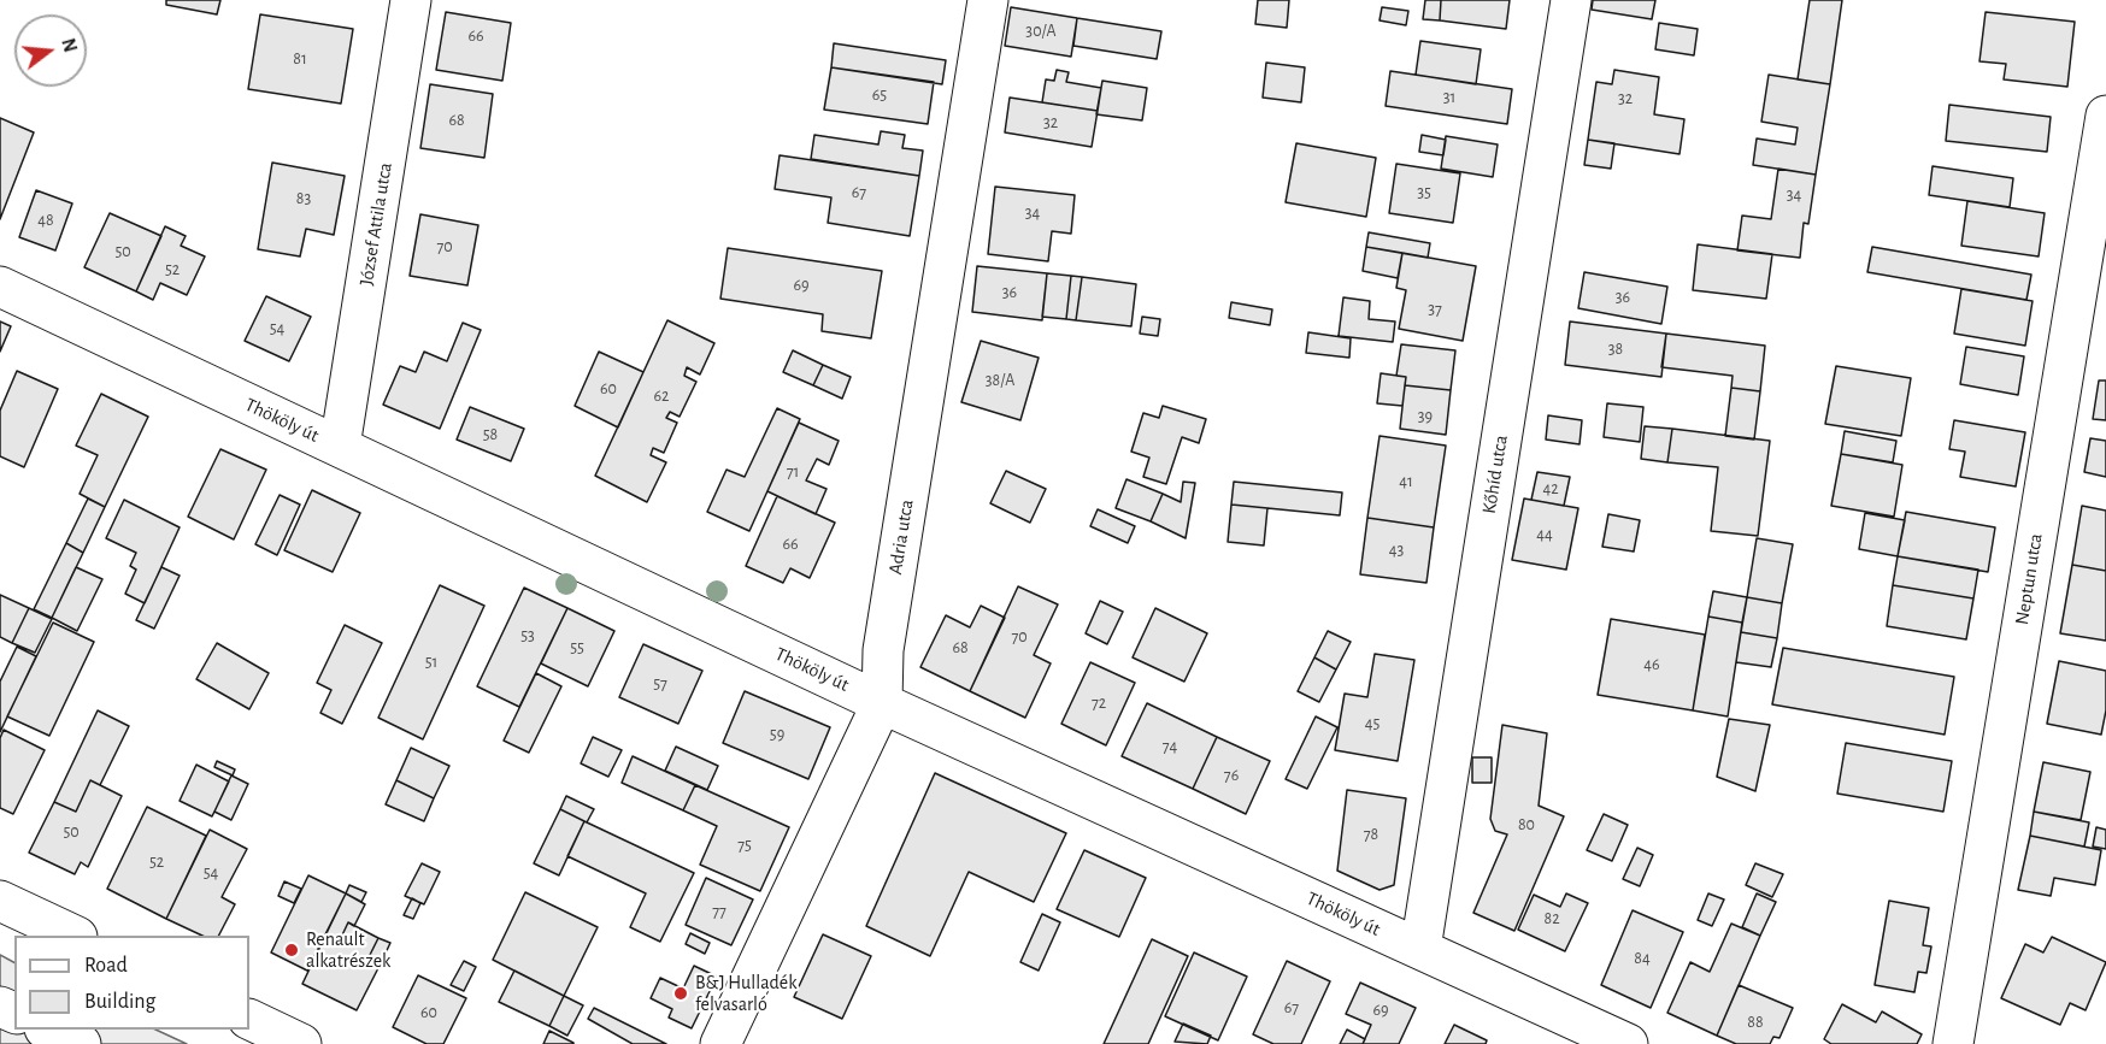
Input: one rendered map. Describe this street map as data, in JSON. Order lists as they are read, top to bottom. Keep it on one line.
{"streets":{"street":["József Attila utca","Thököly út","Kőhíd utca","Adria utca","Neptun utca"]},"crossings":[["József Attila utca","Thököly út"],["Thököly út","Kőhíd utca"],["Thököly út","Adria utca"]],"places":["Renault alkatrészek","B&J Hulladék felvasarló"],"house_numbers":["30/A","66","81","65","31","32","68","32","67","35","34","83","34","48","70","50","52","69","36","36","37","54","38","38/A","60","62","39","58","71","41","42","44","66","43","53","70","55","68","51","46","57","72","45","59","74","76","80","50","78","75","52","54","77","82","84","67","69","60","88"],"legend":["Road","Building"],"north":"right"}
